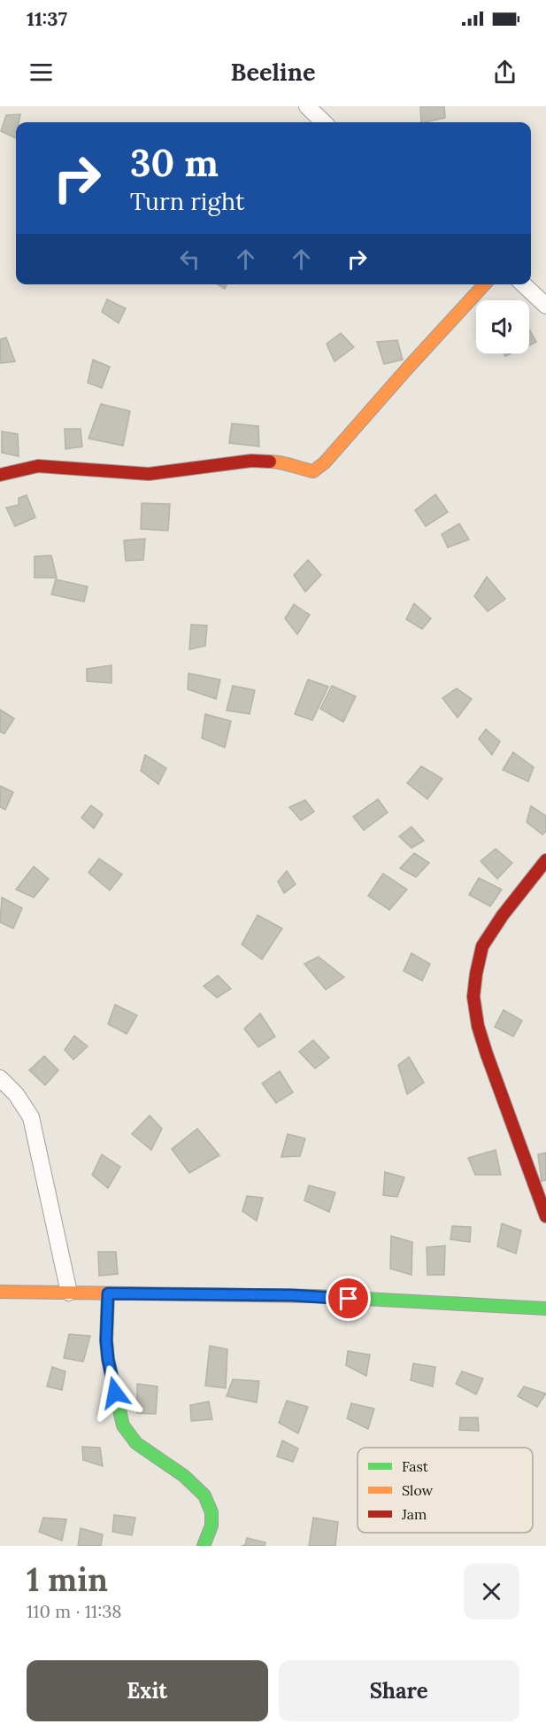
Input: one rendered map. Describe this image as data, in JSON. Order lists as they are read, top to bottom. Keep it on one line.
{"legend":["Fast","Slow","Jam"],"page":{"status":"11:37","header":"Beeline","turn":["30 m","Turn right"],"heading":["1 min","110 m · 11:38"],"buttons":["Exit","Share"]}}
